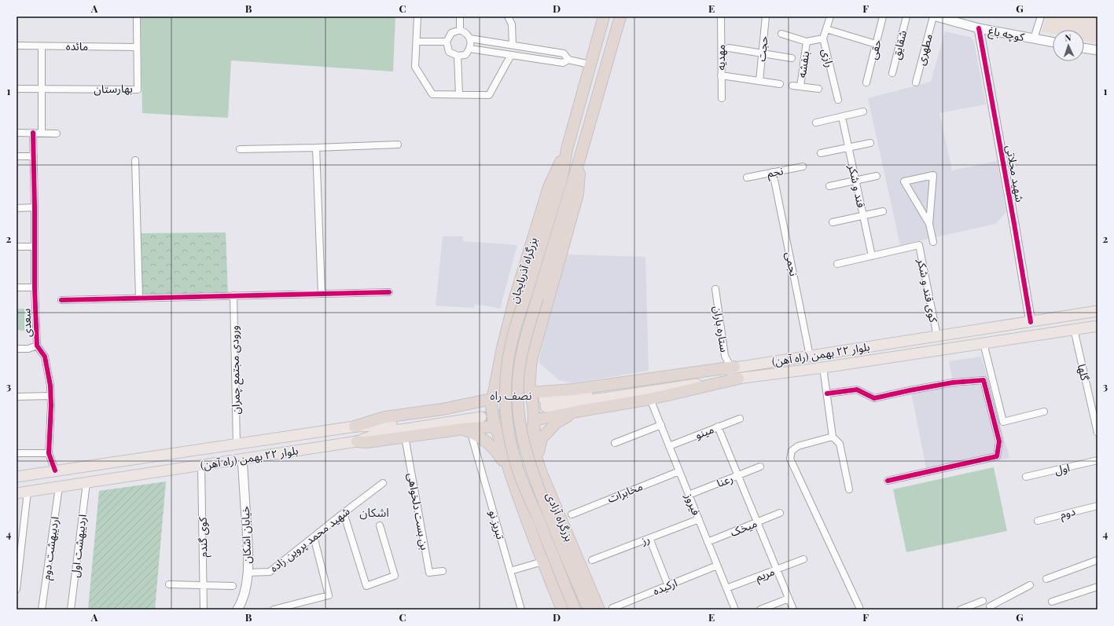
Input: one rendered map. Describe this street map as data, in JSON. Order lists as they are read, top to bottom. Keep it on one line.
{"streets":{"highway":["بزرگراه آذربایجان","بزرگراه آزادی"],"main road":["بلوار ۲۲ بهمن (راه آهن)"],"street":["کوچه باغ","شقایق","مائده","حجت","حقی","مطهری","مهدیه","رازی","بنفشه","بهارستان","نجم","شهید محلاتی","قند و شکر","نجمی","کوی قند و شکر","سعدی","ستاره باران","ورودی مجتمع چمران","گلها","مینو","اول","رعنا","مخابرات","فیروز","بن بست دلخواهی","دوم","تبریز نو","میخک","خیابان اشکان","کوی گندم","شهید محمد پروین زاده","رز","اردیبهشت اول","اردیبهشت دوم","مریم","ارکیده"]},"crossings":[["کوچه باغ","شهید محلاتی"],["مائده","بهارستان"],["نجم","نجمی"],["شهید محلاتی","بلوار ۲۲ بهمن (راه آهن)"],["قند و شکر","کوی قند و شکر"],["نجمی","بلوار ۲۲ بهمن (راه آهن)"],["بزرگراه آذربایجان","بزرگراه آزادی"],["کوی قند و شکر","بلوار ۲۲ بهمن (راه آهن)"],["سعدی","بلوار ۲۲ بهمن (راه آهن)"],["ستاره باران","بلوار ۲۲ بهمن (راه آهن)"],["بلوار ۲۲ بهمن (راه آهن)","ورودی مجتمع چمران"],["بلوار ۲۲ بهمن (راه آهن)","گلها"],["بلوار ۲۲ بهمن (راه آهن)","خیابان اشکان"],["بلوار ۲۲ بهمن (راه آهن)","کوی گندم"],["بلوار ۲۲ بهمن (راه آهن)","اردیبهشت اول"],["بلوار ۲۲ بهمن (راه آهن)","اردیبهشت دوم"],["مینو","فیروز"],["رعنا","فیروز"],["مخابرات","فیروز"],["فیروز","میخک"],["فیروز","رز"],["فیروز","مریم"],["فیروز","ارکیده"],["خیابان اشکان","شهید محمد پروین زاده"]],"districts":["نصف راه","اشکان"],"north":"top","grid":{"columns":["A","B","C","D","E","F","G"],"rows":["1","2","3","4"]}}
